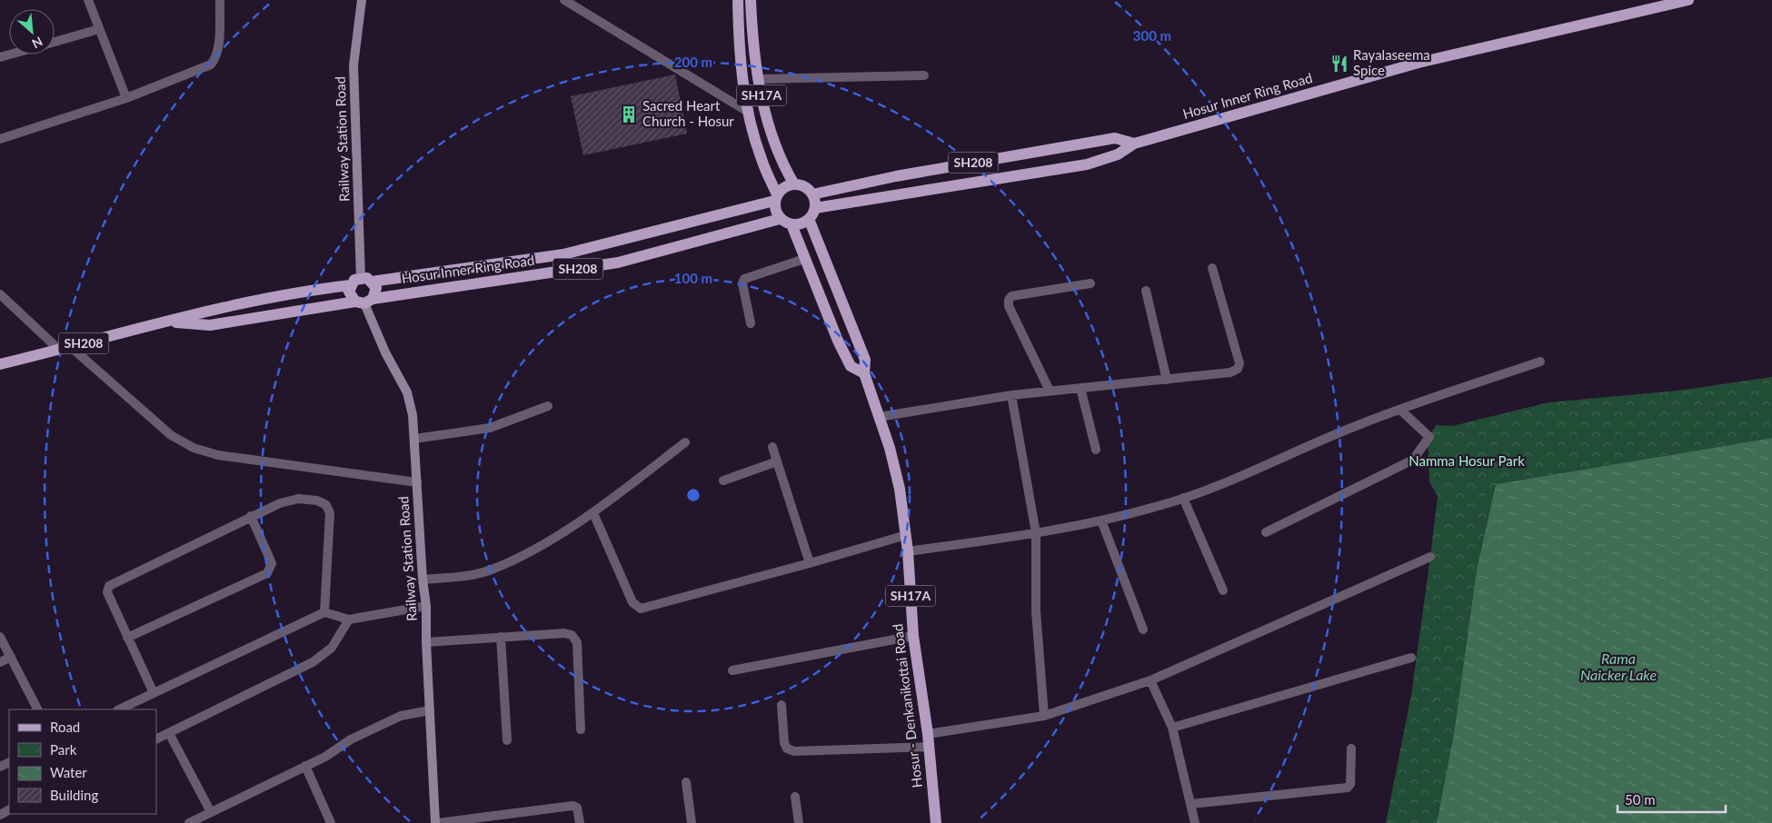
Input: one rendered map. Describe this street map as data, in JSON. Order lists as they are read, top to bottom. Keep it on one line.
{"streets":{"main road":["SH17A","Hosur Inner Ring Road","Railway Station Road","SH208","Hosur - Denkanikottai Road"]},"crossings":[["SH17A","Hosur Inner Ring Road"],["SH17A","Hosur - Denkanikottai Road"],["Hosur Inner Ring Road","Railway Station Road"],["Hosur Inner Ring Road","Hosur - Denkanikottai Road"]],"water":["Rama Naicker Lake"],"parks":["Namma Hosur Park"],"places":{"restaurant":["Rayalaseema Spice"],"building":["Sacred Heart Church - Hosur"]},"legend":["Road","Park","Water","Building"],"scale_bar":"50 m","north":"bottom right","rings":["300 m","200 m","100 m"]}
